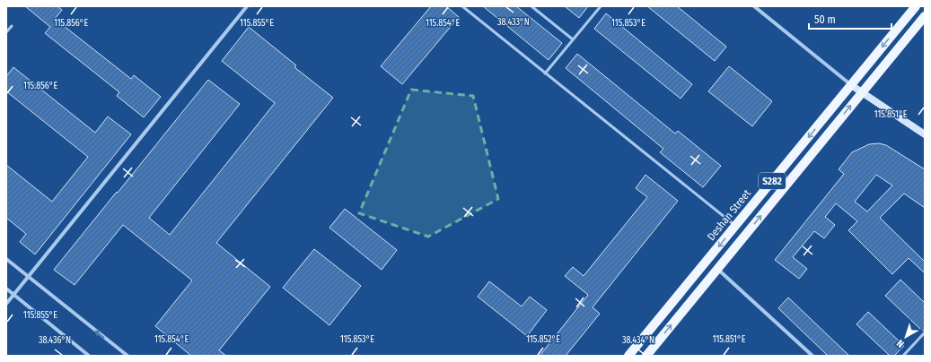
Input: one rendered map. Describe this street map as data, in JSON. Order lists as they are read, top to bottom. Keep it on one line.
{"streets":{"main road":["S282","Deshan Street"]},"scale_bar":"50 m","north":"bottom left","coordinates":["38.433°N","115.856°E","115.855°E","115.854°E","115.853°E","115.851°E","115.852°E","38.436°N","38.434°N"]}
